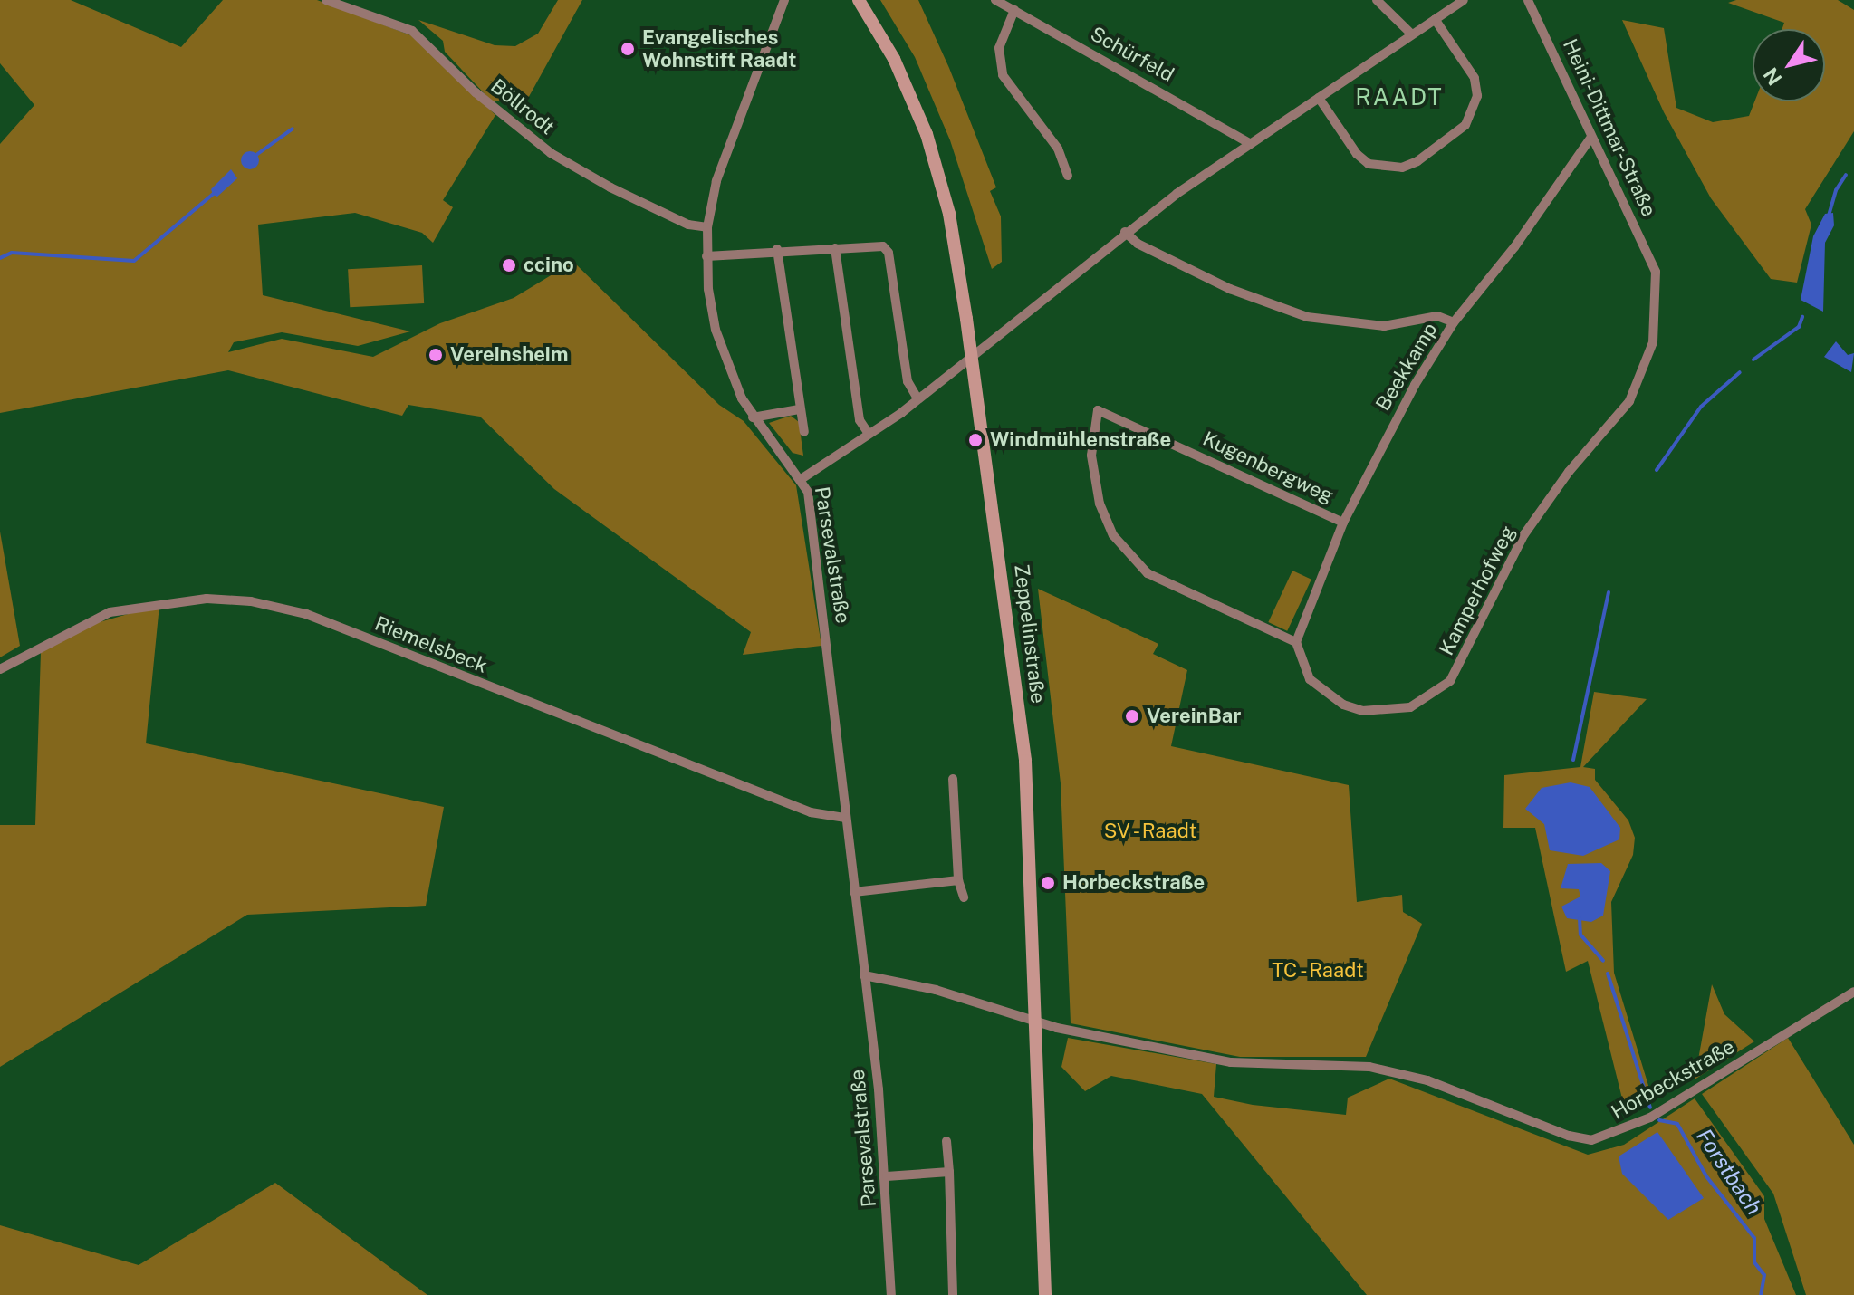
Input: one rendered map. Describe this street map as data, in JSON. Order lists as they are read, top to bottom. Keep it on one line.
{"streets":{"main road":["Zeppelinstraße"],"street":["Schürfeld","Böllrodt","Heini-Dittmar-Straße","Beekkamp","Kugenbergweg","Parsevalstraße","Kamperhofweg","Riemelsbeck","Horbeckstraße"]},"crossings":[["Böllrodt","Parsevalstraße"],["Heini-Dittmar-Straße","Beekkamp"],["Heini-Dittmar-Straße","Kamperhofweg"],["Beekkamp","Kugenbergweg"],["Beekkamp","Kamperhofweg"],["Kugenbergweg","Kamperhofweg"],["Parsevalstraße","Riemelsbeck"],["Parsevalstraße","Horbeckstraße"],["Zeppelinstraße","Horbeckstraße"]],"districts":["RAADT"],"water":["Forstbach"],"parks":["SV - Raadt","TC - Raadt"],"places":["Evangelisches Wohnstift Raadt","ccino","Vereinsheim","Windmühlenstraße","VereinBar","Horbeckstraße"],"north":"bottom left"}
